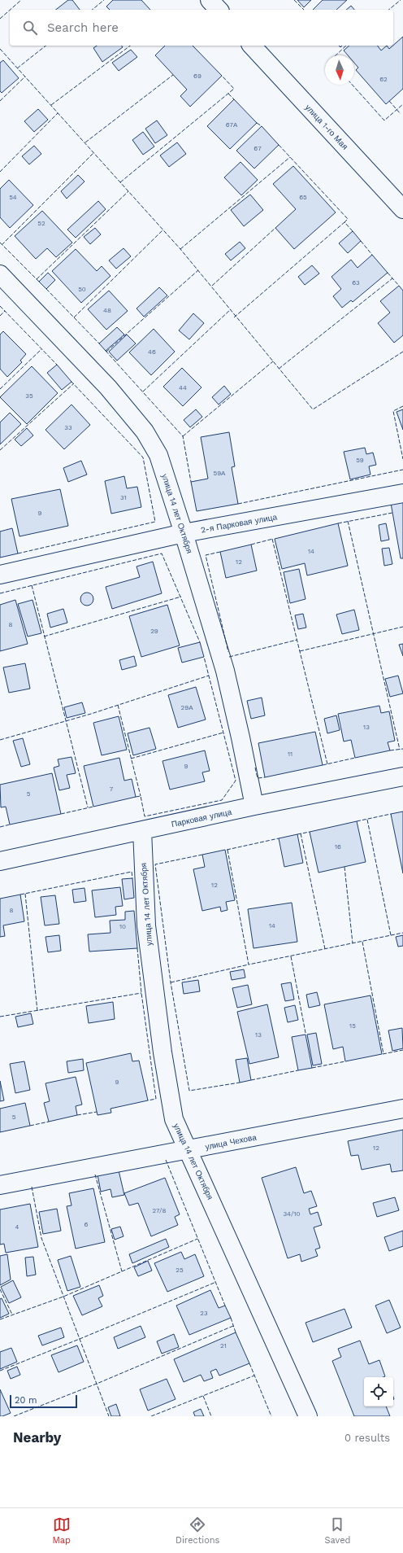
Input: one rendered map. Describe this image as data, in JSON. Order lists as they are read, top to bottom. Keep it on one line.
{"streets":{"street":["улица 1-го Мая","улица 14 лет Октября","2-я Парковая улица","Парковая улица","улица Чехова"]},"crossings":[["улица 14 лет Октября","2-я Парковая улица"],["улица 14 лет Октября","Парковая улица"],["улица 14 лет Октября","улица Чехова"]],"house_numbers":["69","62","67А","67","54","65","52","63","50","48","46","44","35","33","59","59А","31","9","14","12","8","29","29А","13","11","9","7","5","16","12","8","14","10","15","13","9","5","12","27/8","34/10","6","4","25","23","21"],"scale_bar":"20 m","north":"bottom","page":{"search":"Search here","scale":"20 m","heading":["Nearby","0 results"],"nav":["Map","Directions","Saved"]}}
